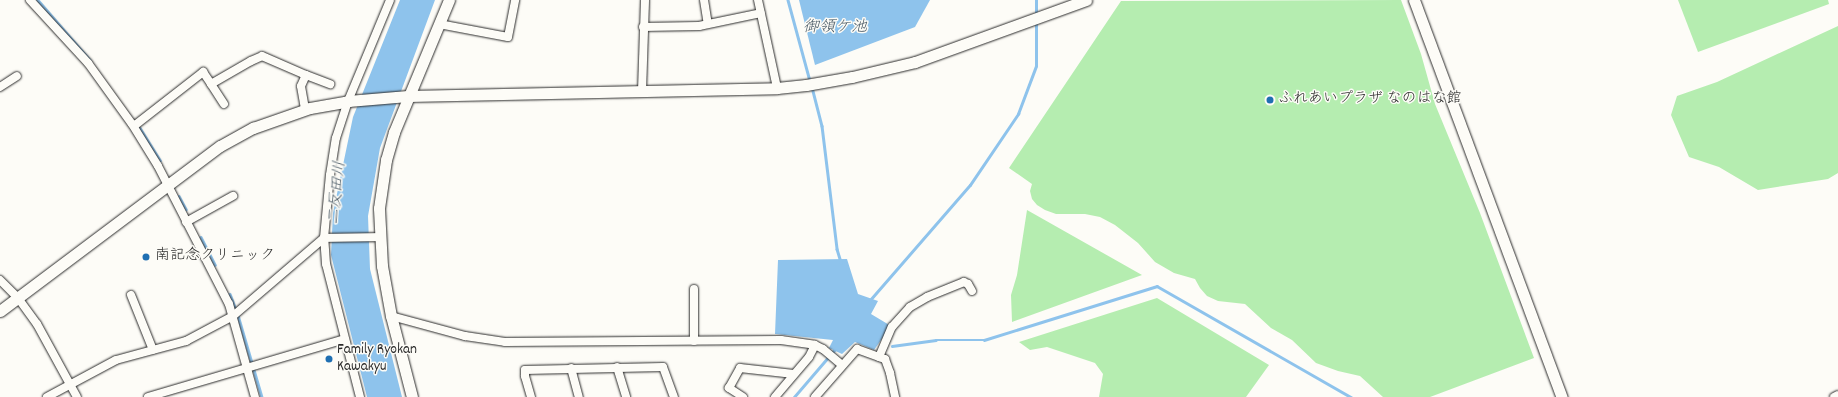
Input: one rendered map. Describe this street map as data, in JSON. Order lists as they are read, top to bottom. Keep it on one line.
{"water":["御領ケ池","二反田川"],"places":["ふれあいプラザ なのはな館","南記念クリニック","Family Ryokan Kawakyu"]}
